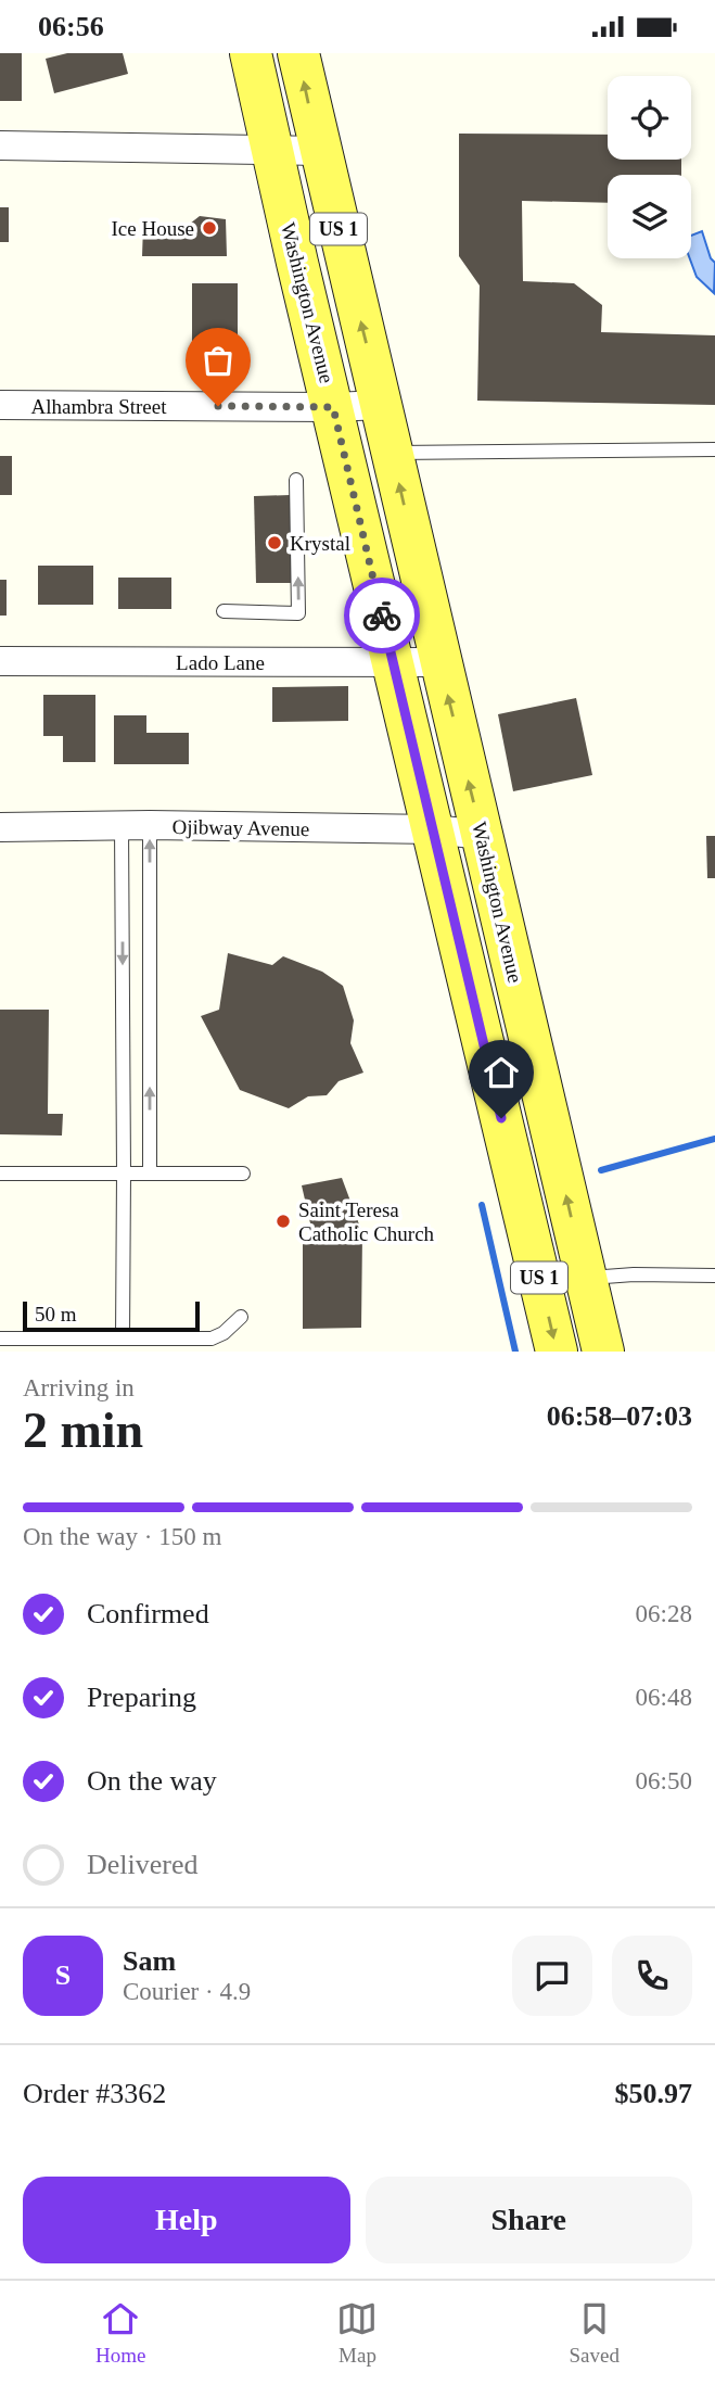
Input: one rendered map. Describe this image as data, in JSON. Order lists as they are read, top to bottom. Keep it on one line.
{"streets":{"main road":["US 1","Washington Avenue"],"street":["Alhambra Street","Lado Lane","Ojibway Avenue"]},"crossings":[["Washington Avenue","Alhambra Street"],["Washington Avenue","Lado Lane"],["Washington Avenue","Ojibway Avenue"]],"places":["Ice House","Krystal","Saint Teresa Catholic Church"],"scale_bar":"50 m","page":{"status":"06:56","scale":"50 m","heading":["2 min","Arriving in","06:58–07:03"],"panel":["Sam","Courier · 4.9","Order #3362","$50.97"],"bar":"On the way · 150 m","list":[["Confirmed","06:28"],["Preparing","06:48"],["On the way","06:50"],"Delivered"],"round":"S","buttons":["Help","Share"],"tabs":["Home","Map","Saved"]}}
